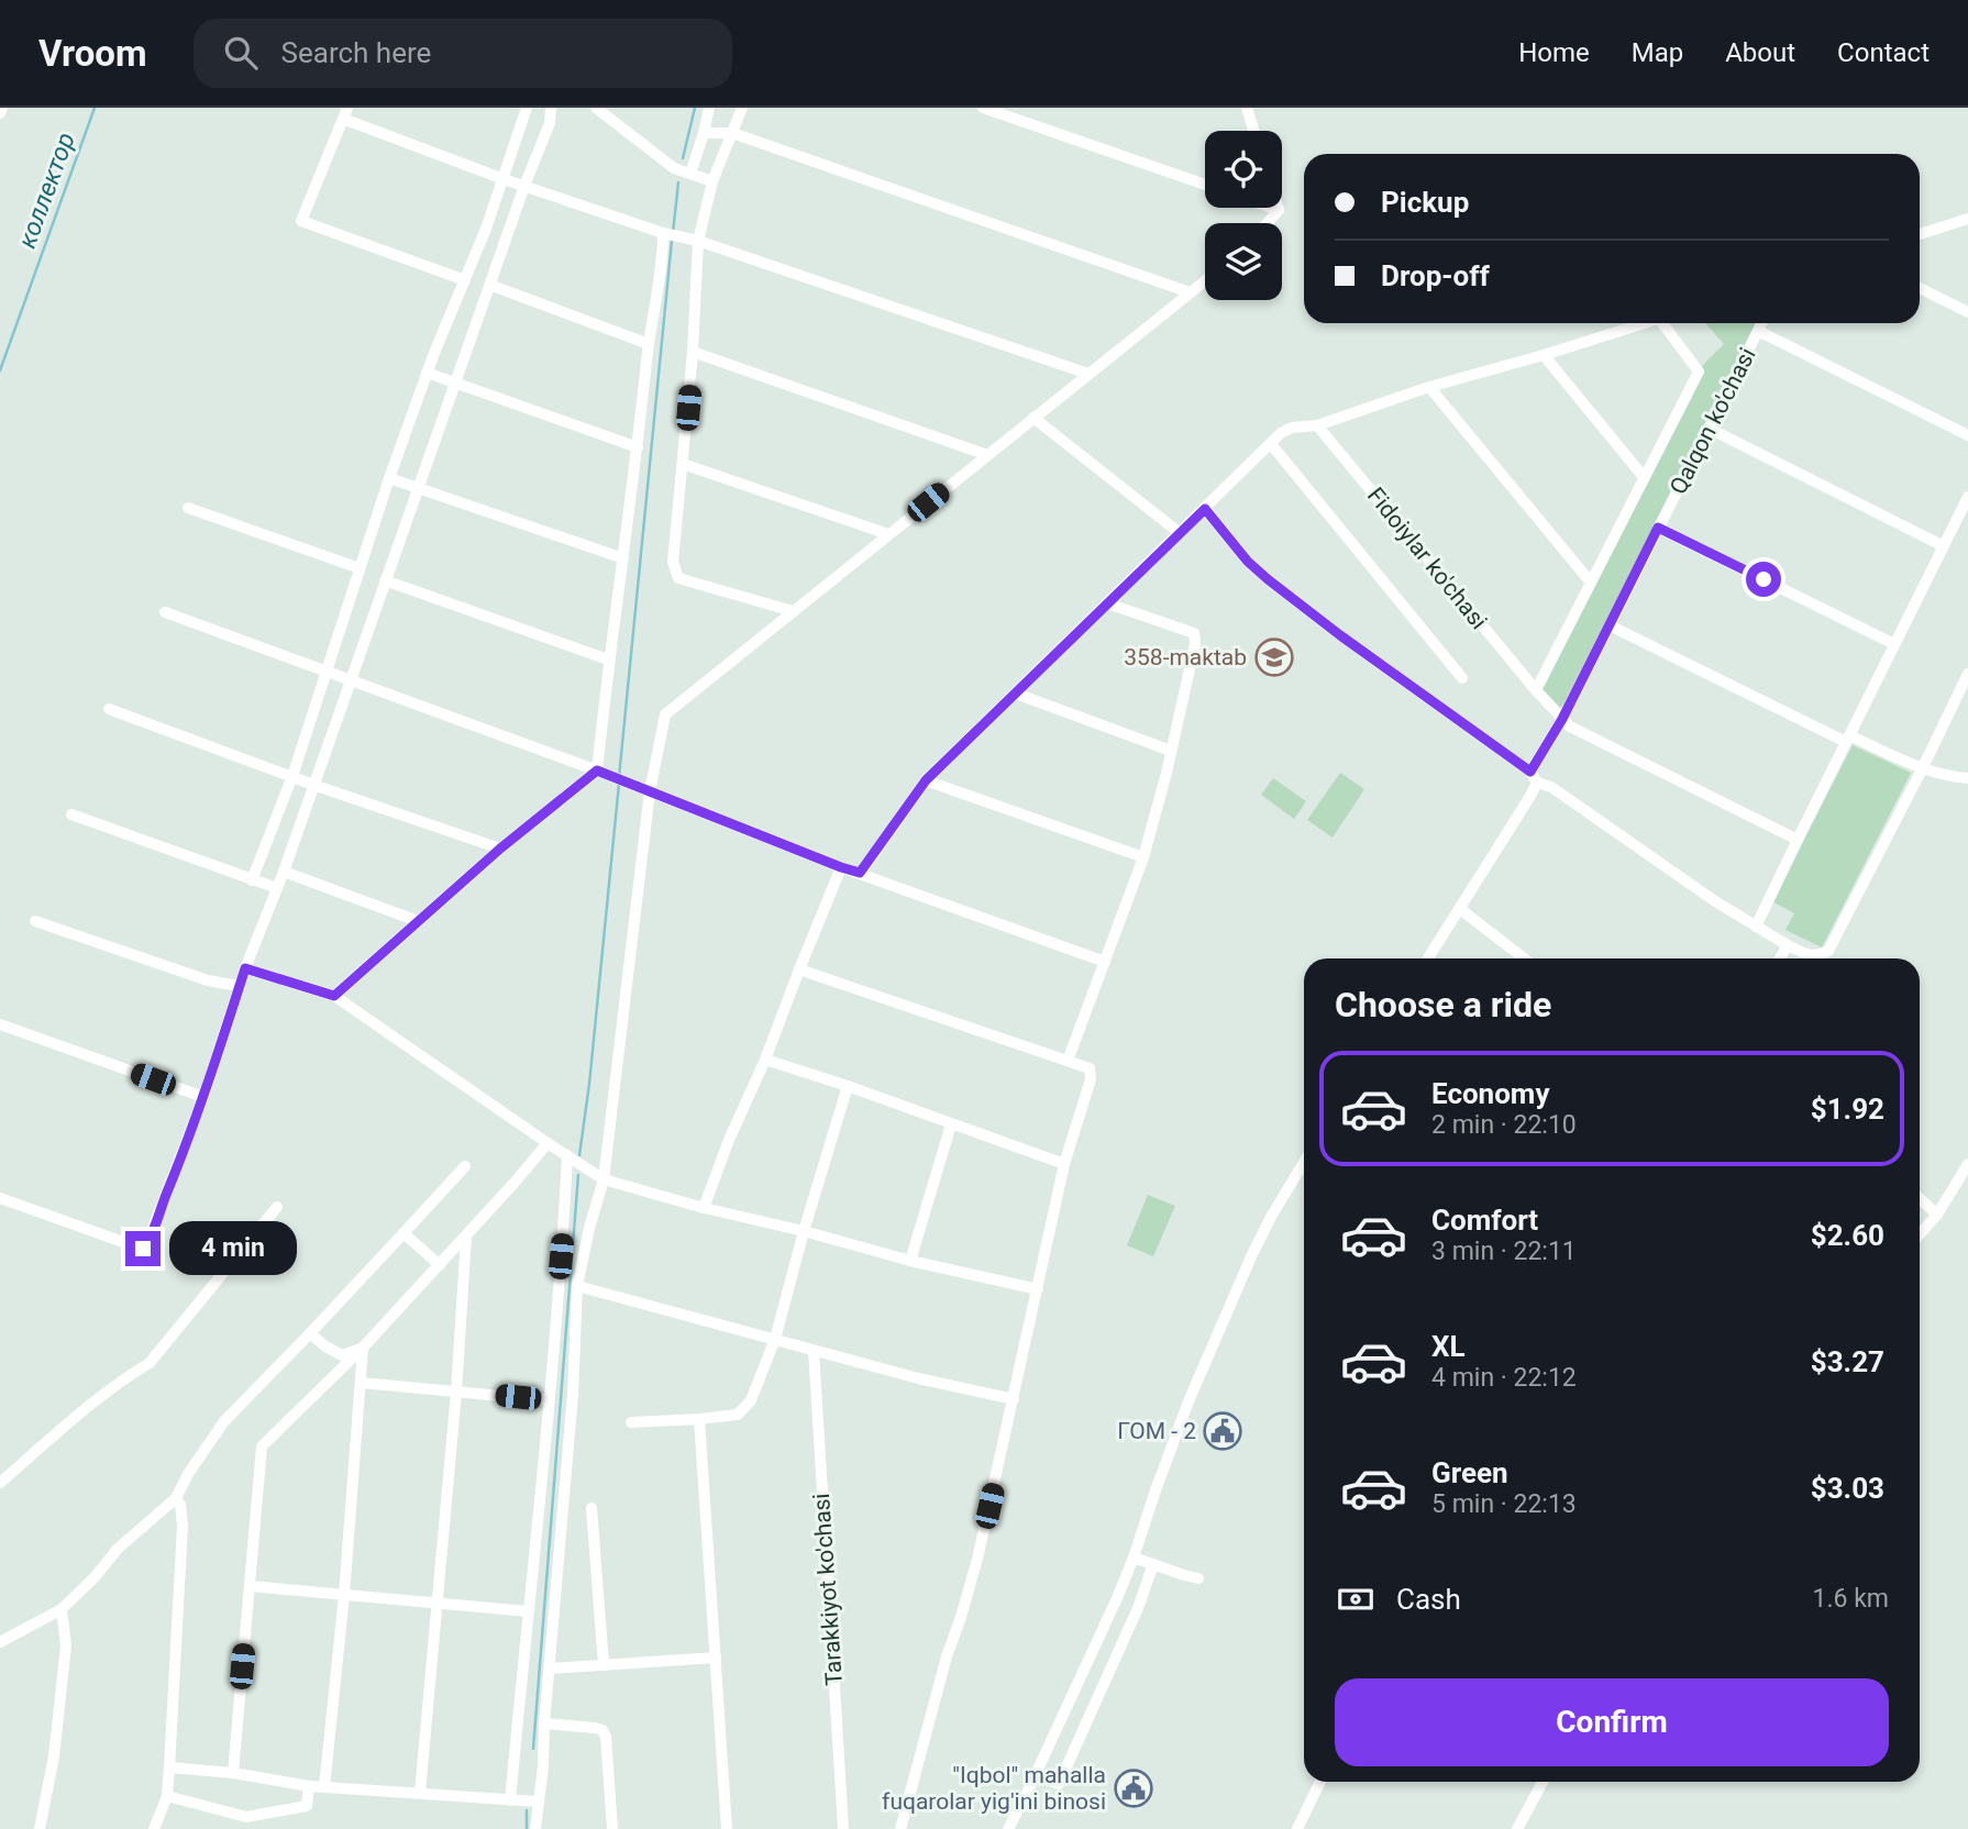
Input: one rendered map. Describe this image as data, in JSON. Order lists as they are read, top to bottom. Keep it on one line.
{"streets":{"street":["Qalqon ko'chasi","Fidoiylar ko'chasi","Tarakkiyot ko'chasi"]},"crossings":[["Qalqon ko'chasi","Fidoiylar ko'chasi"]],"water":["коллектор"],"places":{"school or university":["358-maktab"],"public building":["ГОМ - 2","\"Iqbol\" mahalla fuqarolar yig'ini binosi"]},"page":{"header":"Vroom","search":"Search here","nav":["Home","Map","About","Contact"],"banner":["Pickup","Drop-off"],"heading":"Choose a ride","list":[{"name":"Economy","note":"2 min · 22:10","value":"$1.92"},{"name":"Comfort","note":"3 min · 22:11","value":"$2.60"},{"name":"XL","note":"4 min · 22:12","value":"$3.27"},{"name":"Green","note":"5 min · 22:13","value":"$3.03"}],"bubble":"4 min","pay":["Cash","1.6 km"],"buttons":"Confirm"}}
